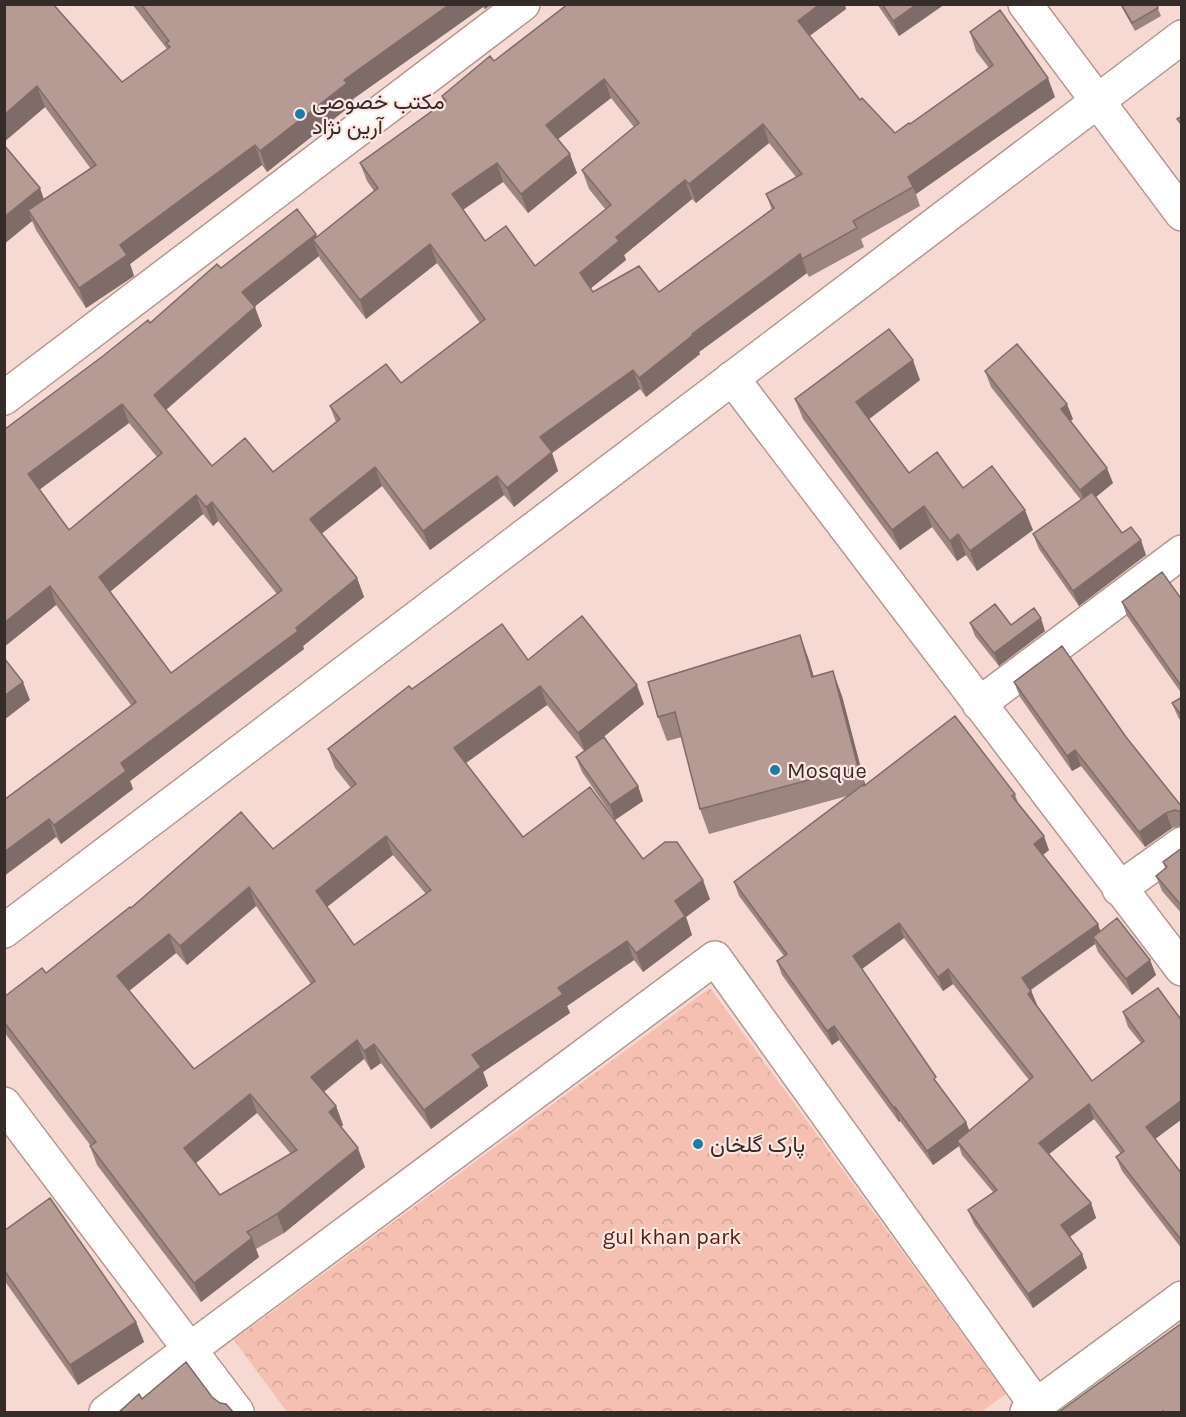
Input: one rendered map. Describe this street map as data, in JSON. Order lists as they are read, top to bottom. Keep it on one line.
{"parks":["gul khan park"],"places":["مکتب خصوصی آرین نژاد","Mosque","پارک گلخان"]}
